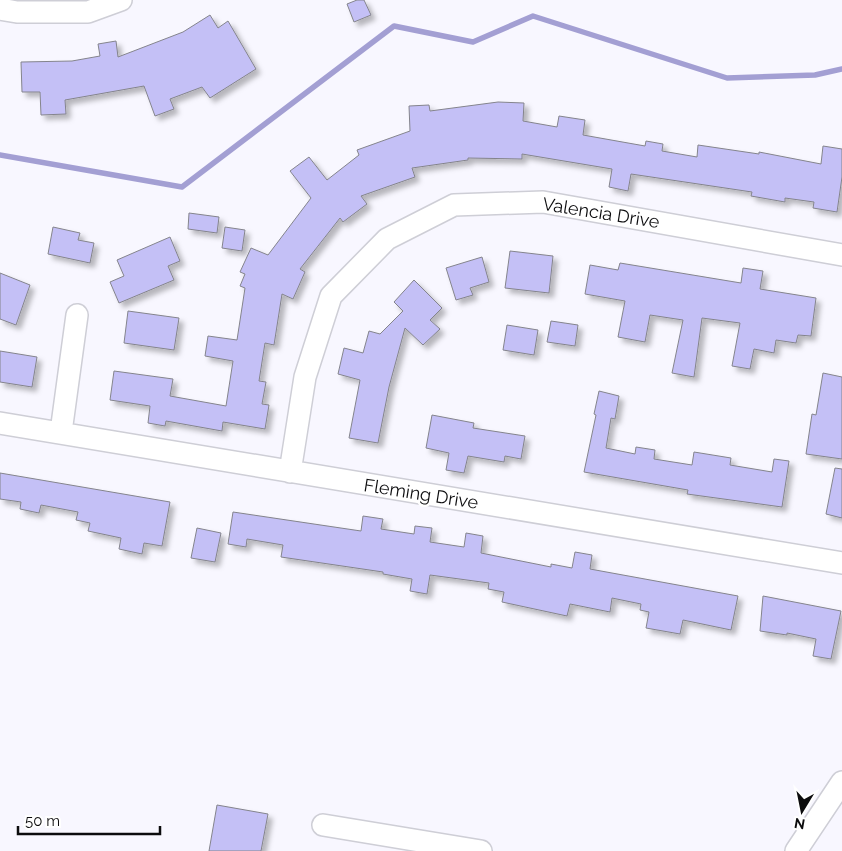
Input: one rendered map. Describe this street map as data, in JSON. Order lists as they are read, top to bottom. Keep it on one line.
{"streets":{"street":["Valencia Drive","Fleming Drive"]},"crossings":[["Valencia Drive","Fleming Drive"]],"scale_bar":"50 m","north":"bottom"}
